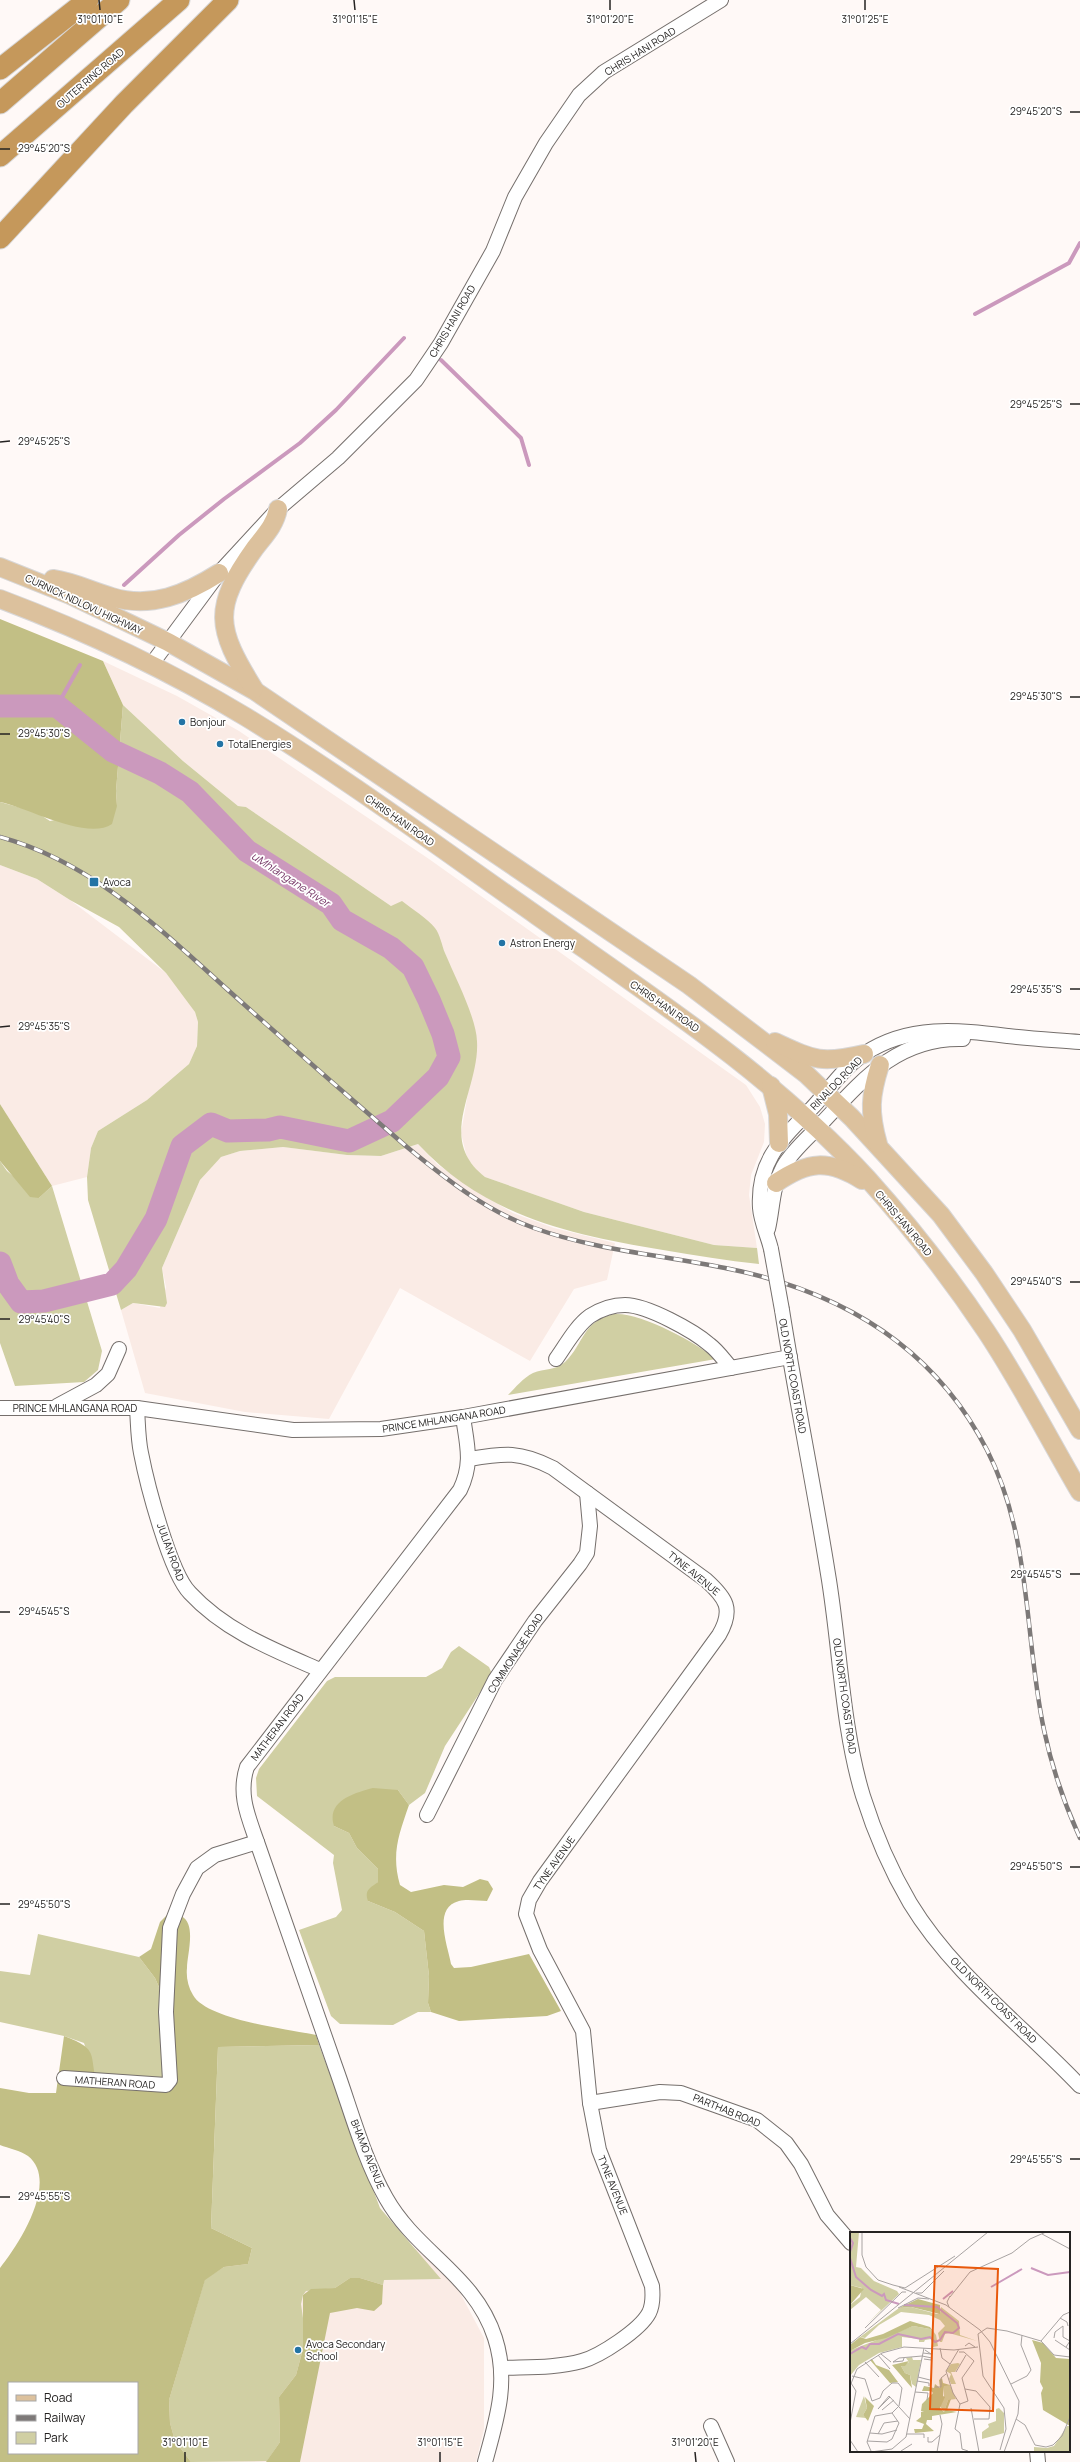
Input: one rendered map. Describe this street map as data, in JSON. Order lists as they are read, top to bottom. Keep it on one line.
{"streets":{"highway":["OUTER RING ROAD"],"main road":["CHRIS HANI ROAD","CURNICK NDLOVU HIGHWAY"],"street":["RINALDO ROAD","OLD NORTH COAST ROAD","PRINCE MHLANGANA ROAD","JULIAN ROAD","TYNE AVENUE","COMMONAGE ROAD","MATHERAN ROAD","PARTHAB ROAD","BHAMO AVENUE"]},"crossings":[["CHRIS HANI ROAD","CURNICK NDLOVU HIGHWAY"],["CHRIS HANI ROAD","RINALDO ROAD"],["CHRIS HANI ROAD","OLD NORTH COAST ROAD"],["RINALDO ROAD","OLD NORTH COAST ROAD"],["OLD NORTH COAST ROAD","PRINCE MHLANGANA ROAD"],["PRINCE MHLANGANA ROAD","JULIAN ROAD"],["PRINCE MHLANGANA ROAD","MATHERAN ROAD"],["JULIAN ROAD","MATHERAN ROAD"],["TYNE AVENUE","COMMONAGE ROAD"],["TYNE AVENUE","MATHERAN ROAD"],["TYNE AVENUE","PARTHAB ROAD"],["TYNE AVENUE","BHAMO AVENUE"],["MATHERAN ROAD","BHAMO AVENUE"]],"water":["uMhlangane River"],"places":{"other":["Bonjour","TotalEnergies","Astron Energy","Avoca Secondary School"],"transit":["Avoca"]},"legend":["Road","Railway","Park"],"coordinates":["31°01'10\"E","31°01'15\"E","31°01'20\"E","31°01'25\"E","29°45'20\"S","29°45'25\"S","29°45'30\"S","29°45'35\"S","29°45'40\"S","29°45'45\"S","29°45'50\"S","29°45'55\"S"]}
